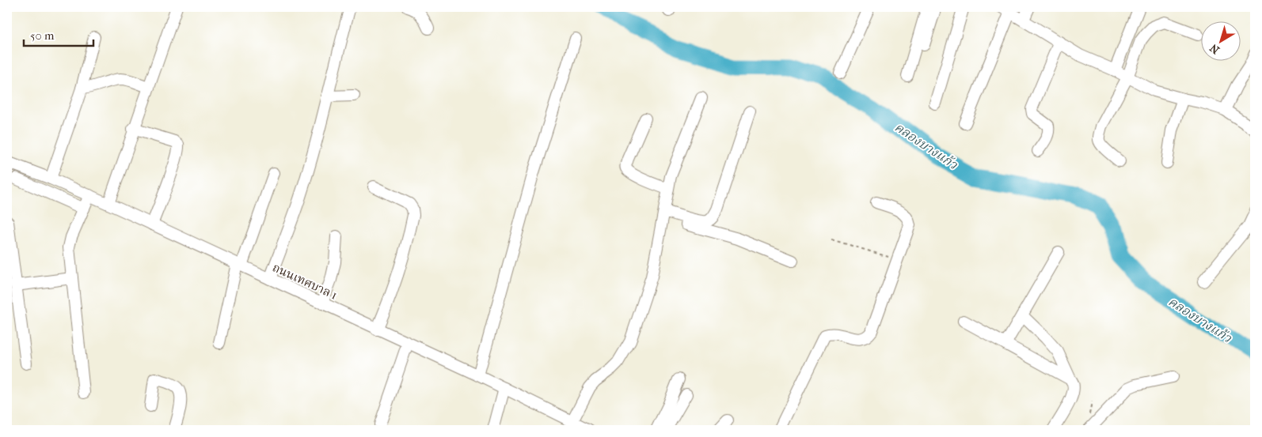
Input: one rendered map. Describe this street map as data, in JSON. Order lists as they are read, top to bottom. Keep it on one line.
{"streets":{"street":["ถนนเทศบาล 1"]},"water":["คลองบางแก้ว"],"scale_bar":"50 m","north":"bottom left"}
